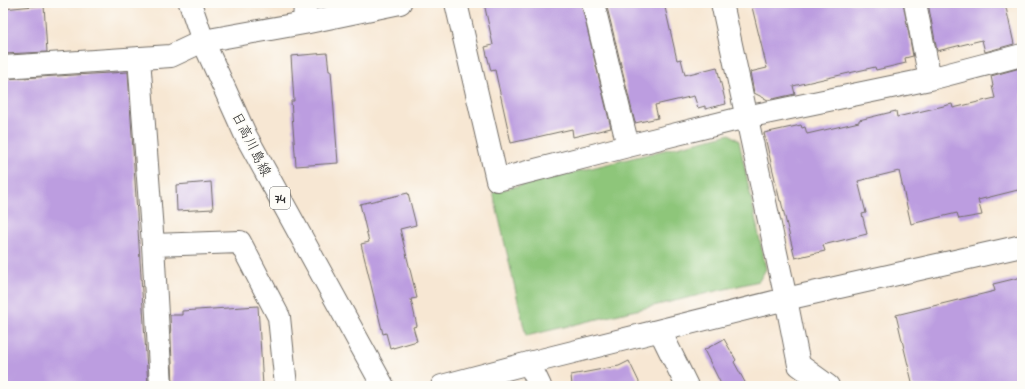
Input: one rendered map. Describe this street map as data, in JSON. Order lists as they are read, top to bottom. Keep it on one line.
{"streets":{"street":["日高川島線","74"]}}
